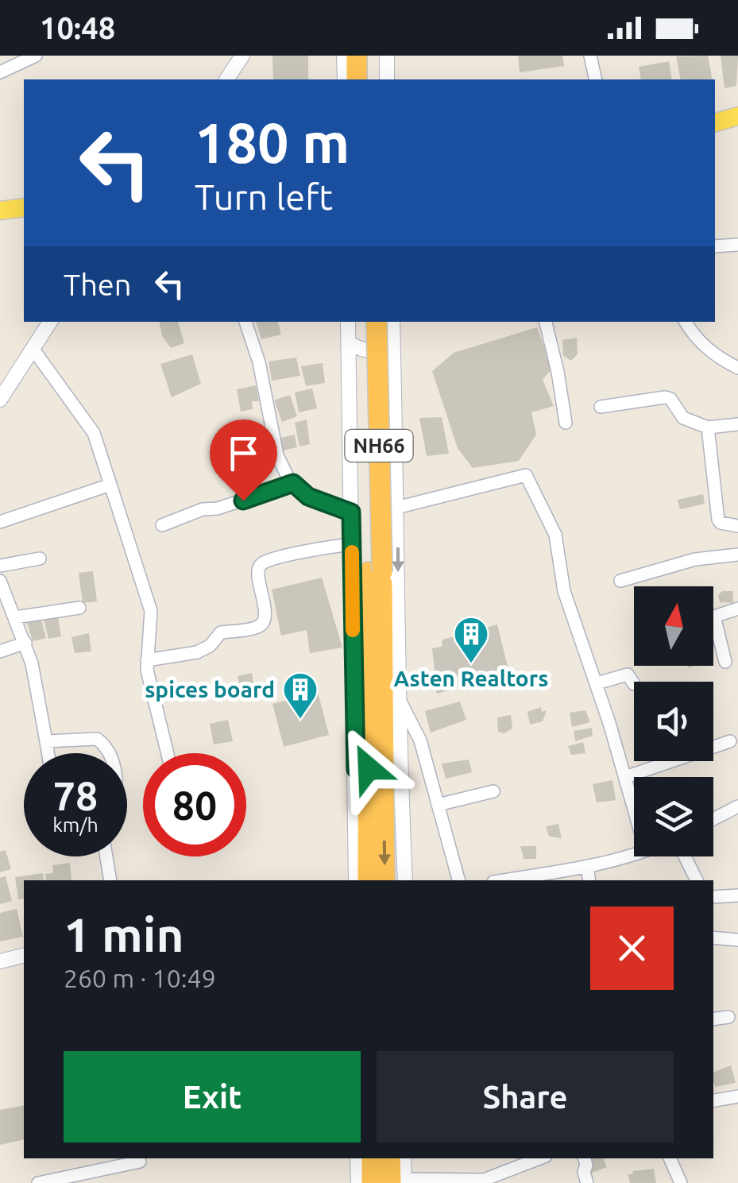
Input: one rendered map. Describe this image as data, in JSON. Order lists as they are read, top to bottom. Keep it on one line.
{"streets":{"highway":["NH66"]},"places":{"building":["Asten Realtors","spices board"]},"north":"top","page":{"status":"10:48","turn":["180 m","Turn left"],"then":"Then","speed":"78 km/h","limit":"80","heading":["1 min","260 m · 10:49"],"buttons":["Exit","Share"]}}
